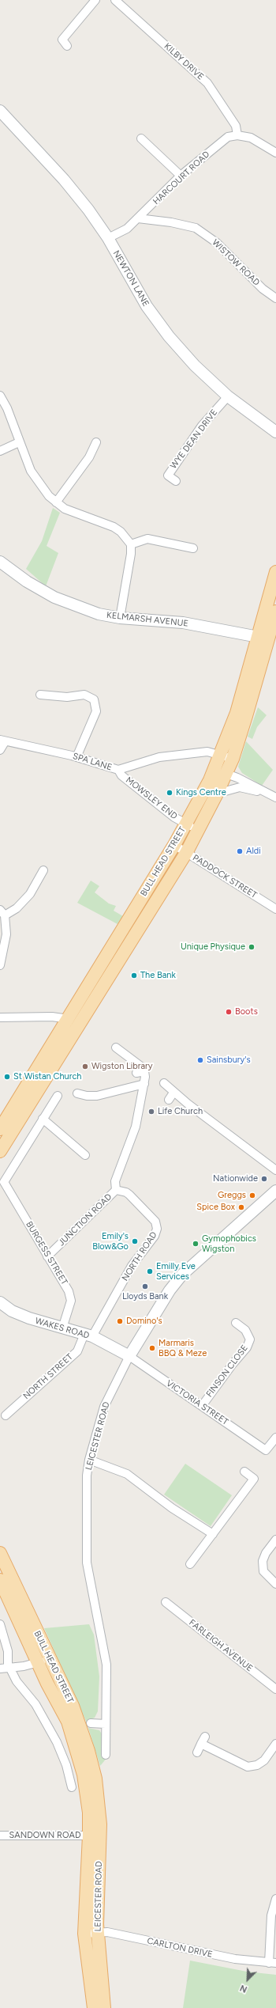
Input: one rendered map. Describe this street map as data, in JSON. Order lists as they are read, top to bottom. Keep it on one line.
{"streets":{"main road":["BULL HEAD STREET","LEICESTER ROAD"],"street":["KILBY DRIVE","HARCOURT ROAD","WISTOW ROAD","NEWTON LANE","WYE DEAN DRIVE","KELMARSH AVENUE","SPA LANE","MOWSLEY END","PADDOCK STREET","JUNCTION ROAD","BURGESS STREET","NORTH ROAD","WAKES ROAD","FINSON CLOSE","NORTH STREET","VICTORIA STREET","FARLEIGH AVENUE","SANDOWN ROAD","CARLTON DRIVE"]},"crossings":[["KILBY DRIVE","HARCOURT ROAD"],["HARCOURT ROAD","WISTOW ROAD"],["HARCOURT ROAD","NEWTON LANE"],["NEWTON LANE","WYE DEAN DRIVE"],["KELMARSH AVENUE","BULL HEAD STREET"],["SPA LANE","MOWSLEY END"],["SPA LANE","BULL HEAD STREET"],["MOWSLEY END","BULL HEAD STREET"],["BULL HEAD STREET","PADDOCK STREET"],["BULL HEAD STREET","LEICESTER ROAD"],["JUNCTION ROAD","BURGESS STREET"],["JUNCTION ROAD","NORTH ROAD"],["BURGESS STREET","WAKES ROAD"],["NORTH ROAD","WAKES ROAD"],["NORTH ROAD","NORTH STREET"],["WAKES ROAD","NORTH STREET"],["WAKES ROAD","VICTORIA STREET"],["WAKES ROAD","LEICESTER ROAD"],["FINSON CLOSE","VICTORIA STREET"],["VICTORIA STREET","LEICESTER ROAD"],["LEICESTER ROAD","SANDOWN ROAD"],["LEICESTER ROAD","CARLTON DRIVE"]],"places":["Kings Centre","Aldi","Unique Physique","The Bank","Boots","Sainsbury's","Wigston Library","St Wistan Church","Life Church","Nationwide","Greggs","Spice Box","Emily's Blow&Go","Gymophobics Wigston","Emilly Eve Services","Lloyds Bank","Domino's","Marmaris BBQ & Meze"],"north":"bottom left"}
